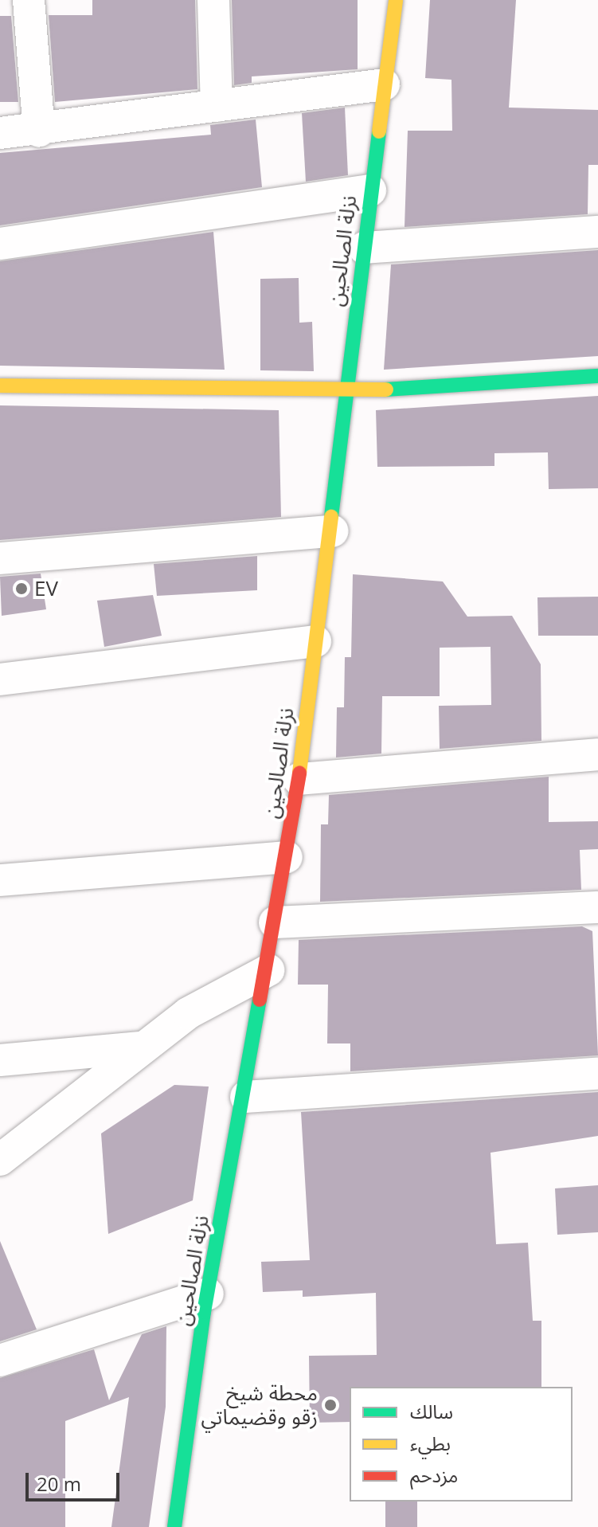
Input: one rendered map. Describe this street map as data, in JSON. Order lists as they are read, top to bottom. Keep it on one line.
{"streets":{"main road":["نزلة الصالحين"]},"places":["EV","محطة شيخ زقو وقضيماتي"],"legend":["سالك","بطيء","مزدحم"],"scale_bar":"20 m"}
